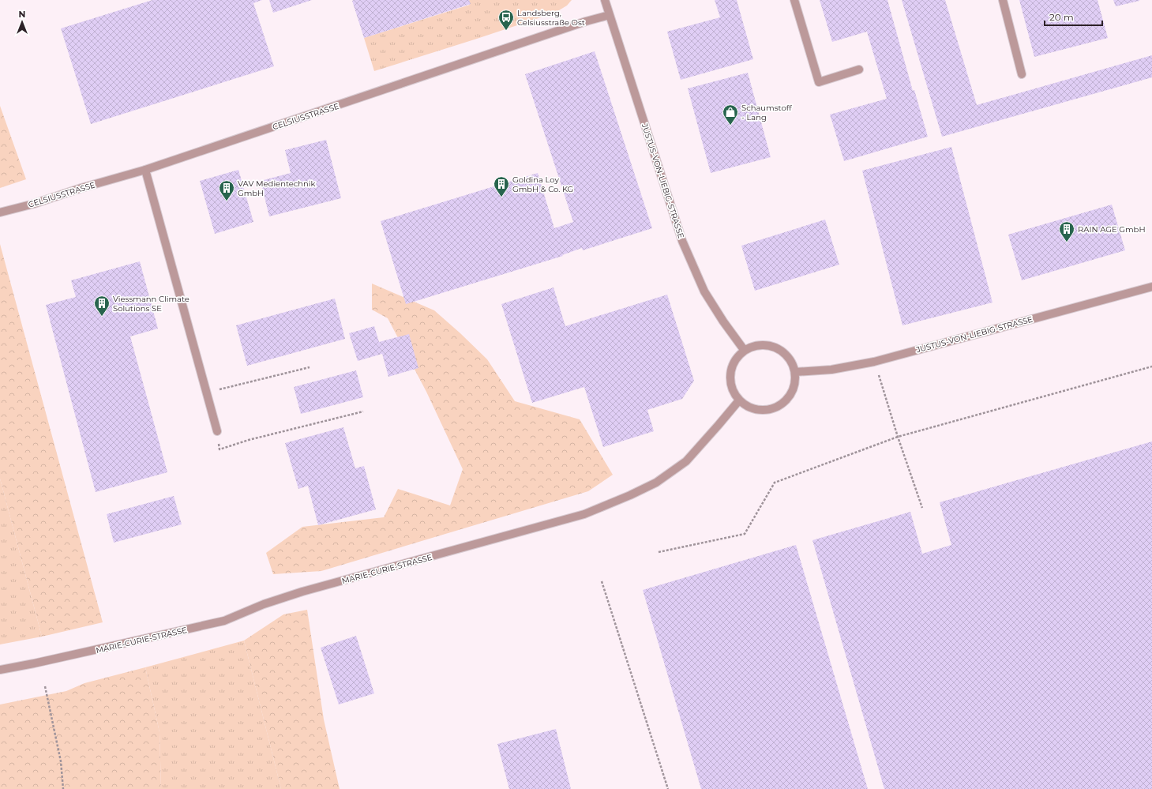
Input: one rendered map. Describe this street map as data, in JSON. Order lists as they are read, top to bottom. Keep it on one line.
{"streets":{"street":["CELSIUSSTRASSE","JUSTUS-VON-LIEBIG-STRASSE","MARIE-CURIE-STRASSE"]},"crossings":[["CELSIUSSTRASSE","JUSTUS-VON-LIEBIG-STRASSE"],["JUSTUS-VON-LIEBIG-STRASSE","MARIE-CURIE-STRASSE"]],"places":{"bus stop":["Landsberg, Celsiusstraße Ost"],"shop":["Schaumstoff - Lang"],"building":["Goldina Loy GmbH & Co. KG","VAV Medientechnik GmbH","RAIN AGE GmbH","Viessmann Climate Solutions SE"]},"scale_bar":"20 m","north":"top"}
